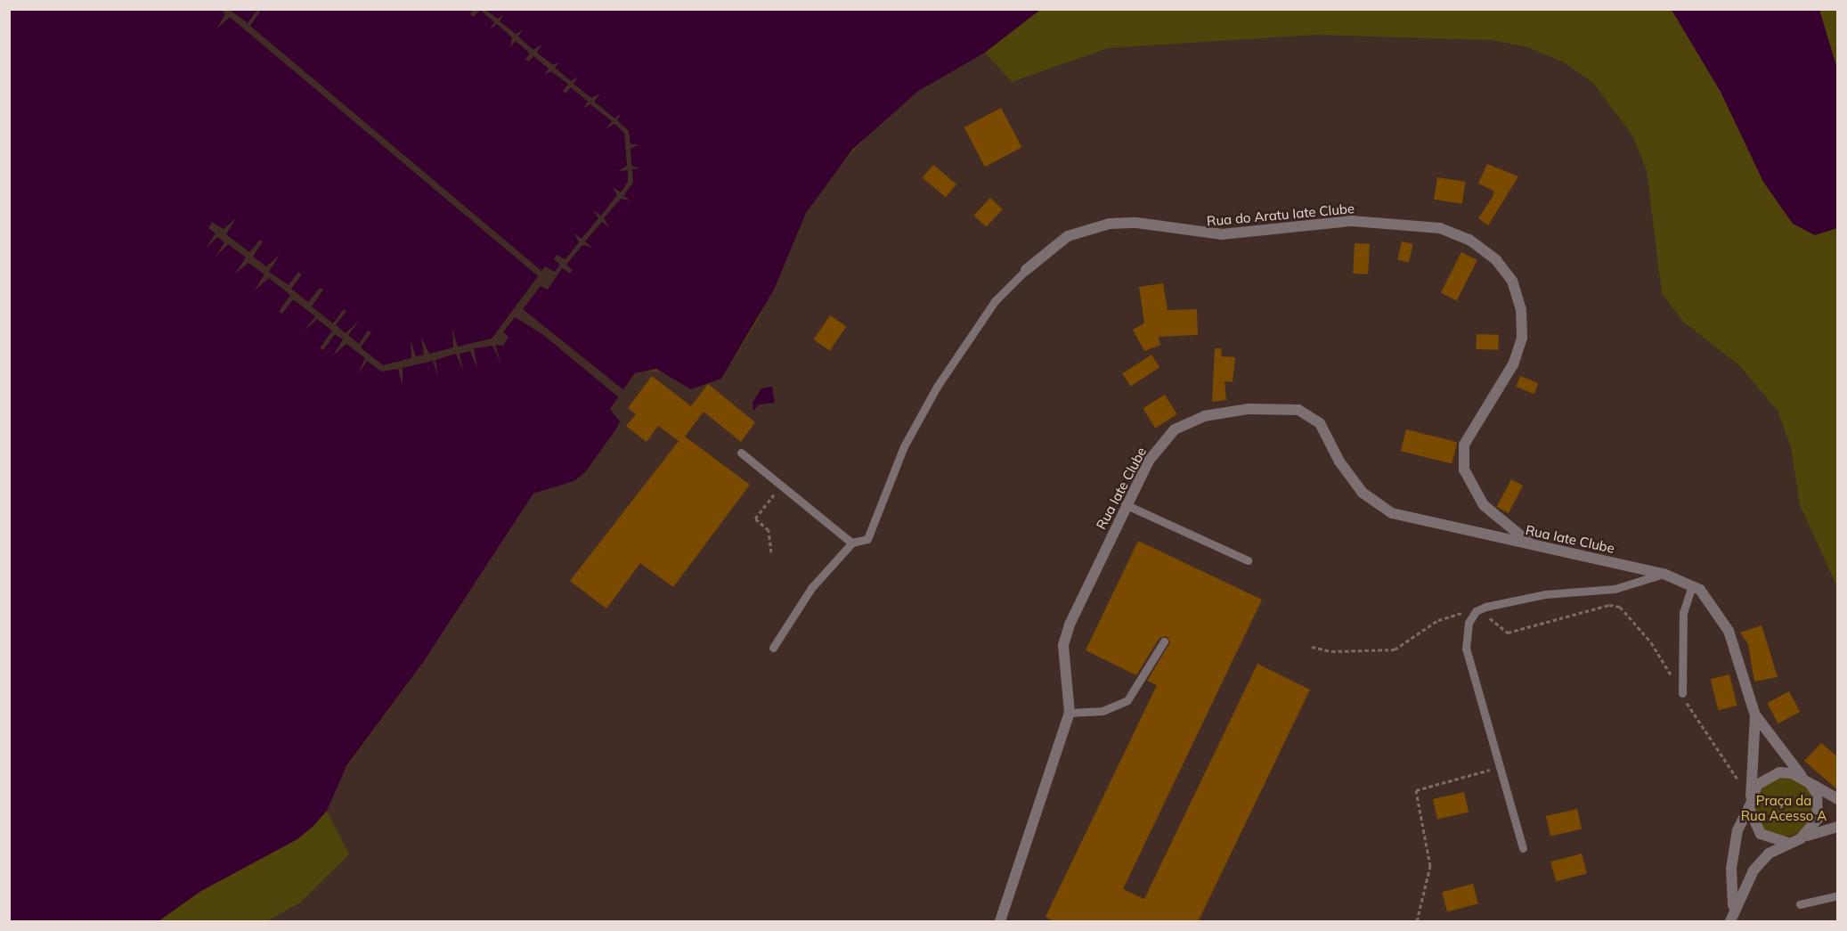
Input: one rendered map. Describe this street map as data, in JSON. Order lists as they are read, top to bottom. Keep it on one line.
{"streets":{"street":["Rua do Aratu Iate Clube","Rua Iate Clube"]},"crossings":[["Rua do Aratu Iate Clube","Rua Iate Clube"]],"parks":["Praça da Rua Acesso A"]}
